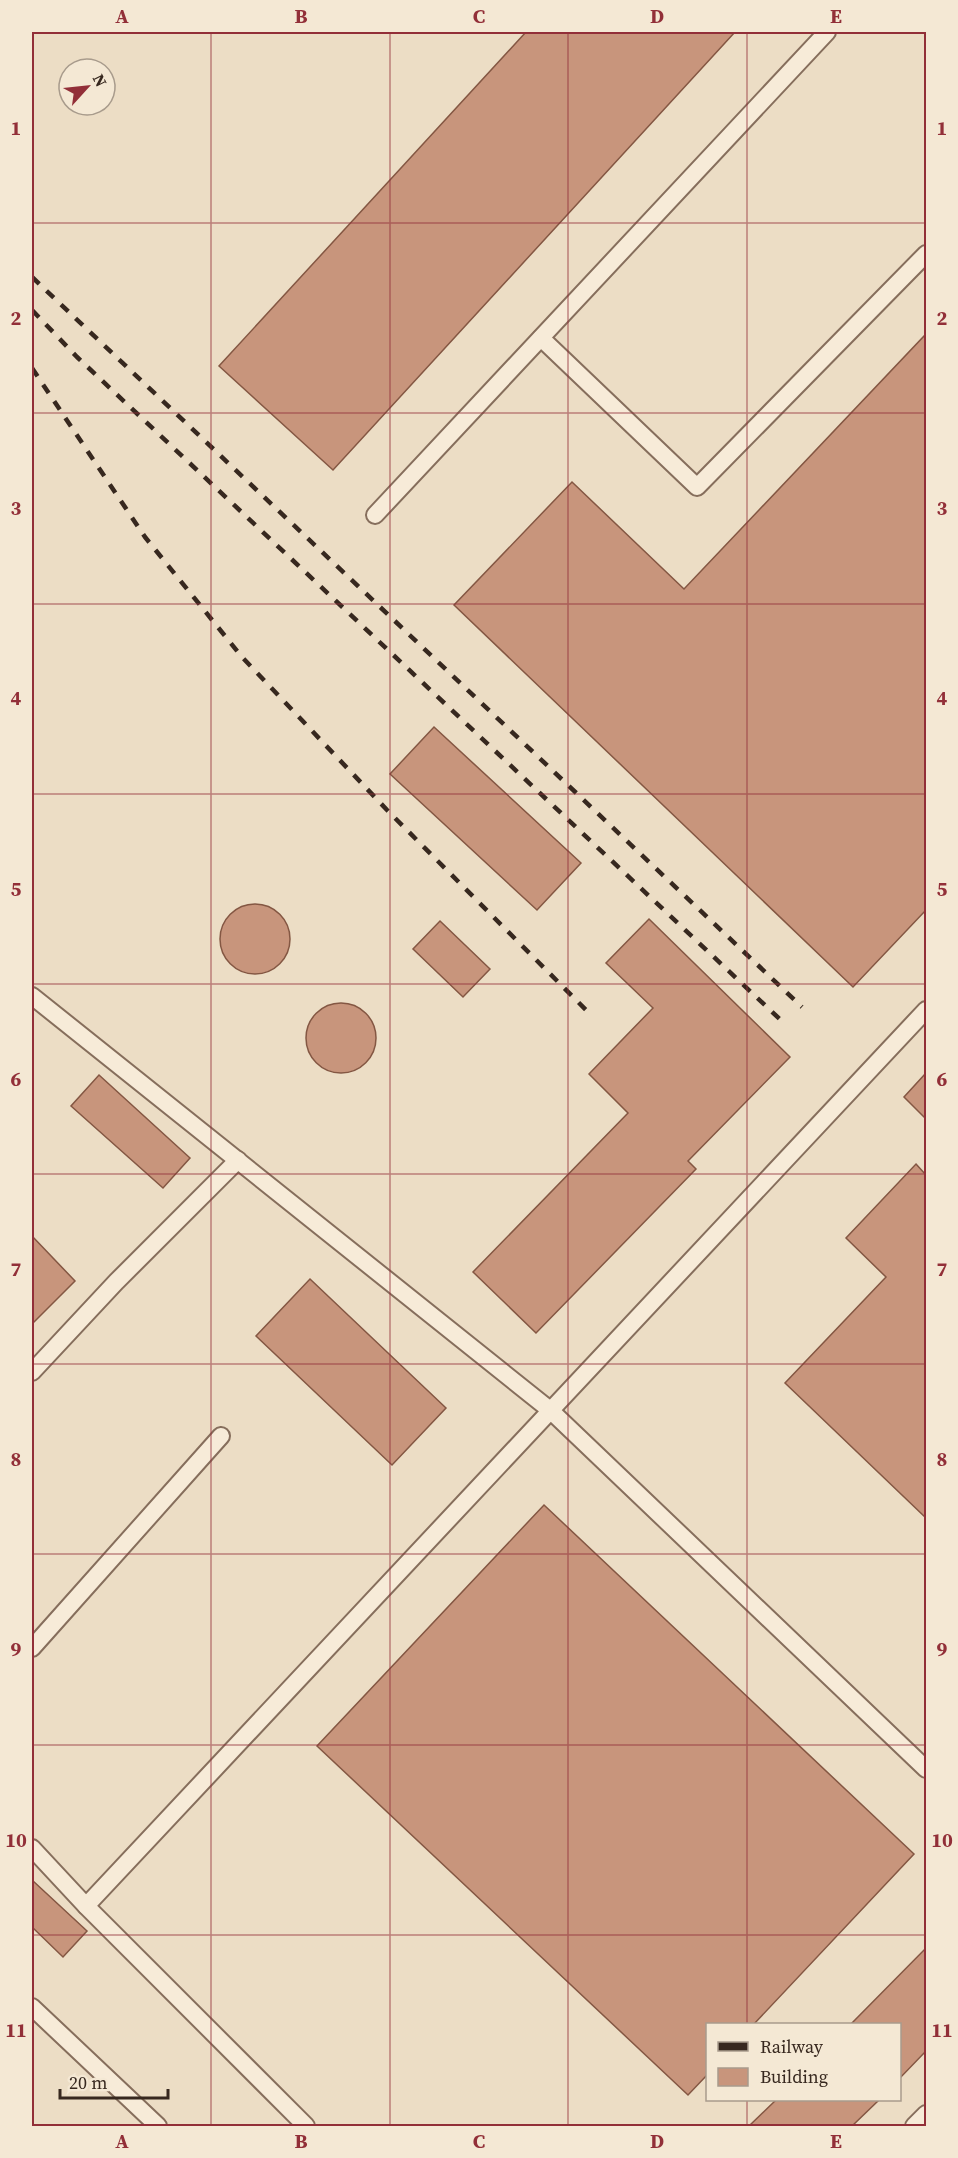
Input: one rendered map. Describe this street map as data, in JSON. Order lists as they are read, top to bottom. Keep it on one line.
{"legend":["Railway","Building"],"scale_bar":"20 m","north":"top right","grid":{"columns":["A","B","C","D","E"],"rows":["1","2","3","4","5","6","7","8","9","10","11"]}}
